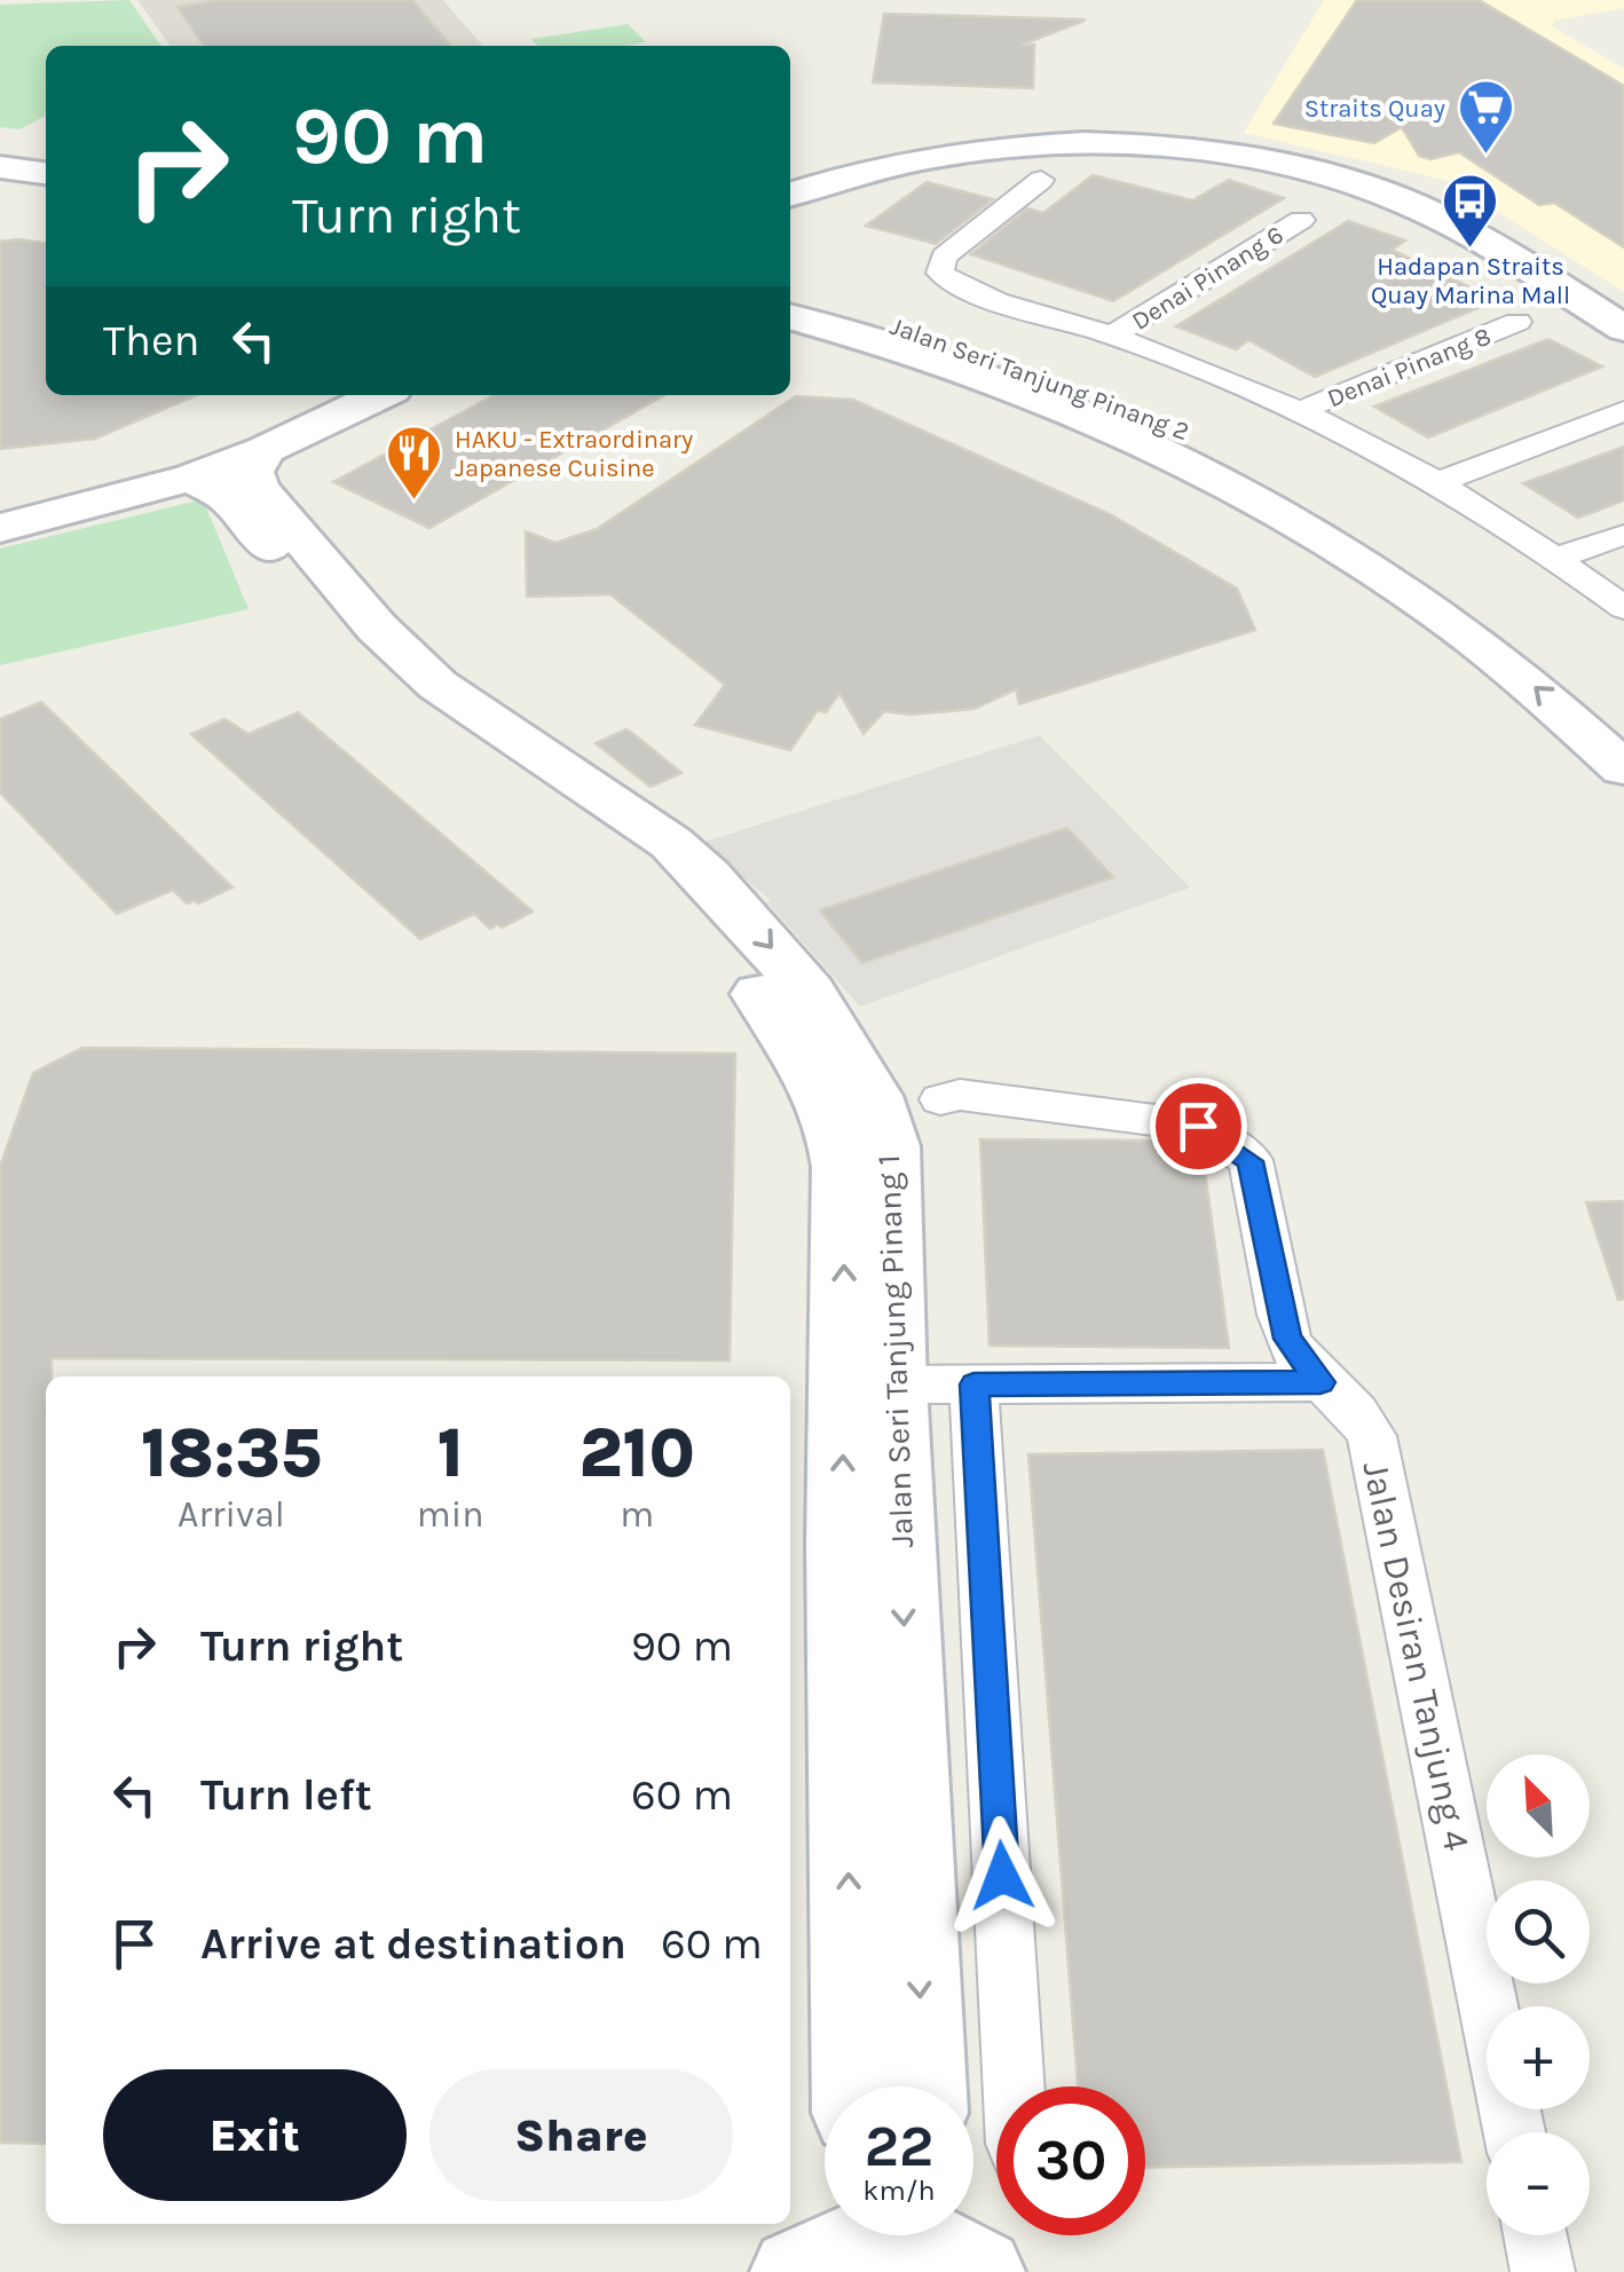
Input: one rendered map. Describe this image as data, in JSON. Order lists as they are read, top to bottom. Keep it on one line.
{"streets":{"street":["Denai Pinang 6","Denai Pinang 8","Jalan Seri Tanjung Pinang 2","Jalan Seri Tanjung Pinang 1","Jalan Desiran Tanjung 4"]},"places":{"supermarket":["Straits Quay"],"bus stop":["Hadapan Straits Quay Marina Mall"],"restaurant":["HAKU - Extraordinary Japanese Cuisine"]},"north":"top left","page":{"turn":["90 m","Turn right"],"then":"Then","eta":["18:35","Arrival","1","min","210","m"],"list":[{"name":"Turn right","value":"90 m"},{"name":"Turn left","value":"60 m"},{"name":"Arrive at destination","value":"60 m"}],"map_buttons":["+","−"],"buttons":["Exit","Share"],"speed":"22 km/h","limit":"30"}}
